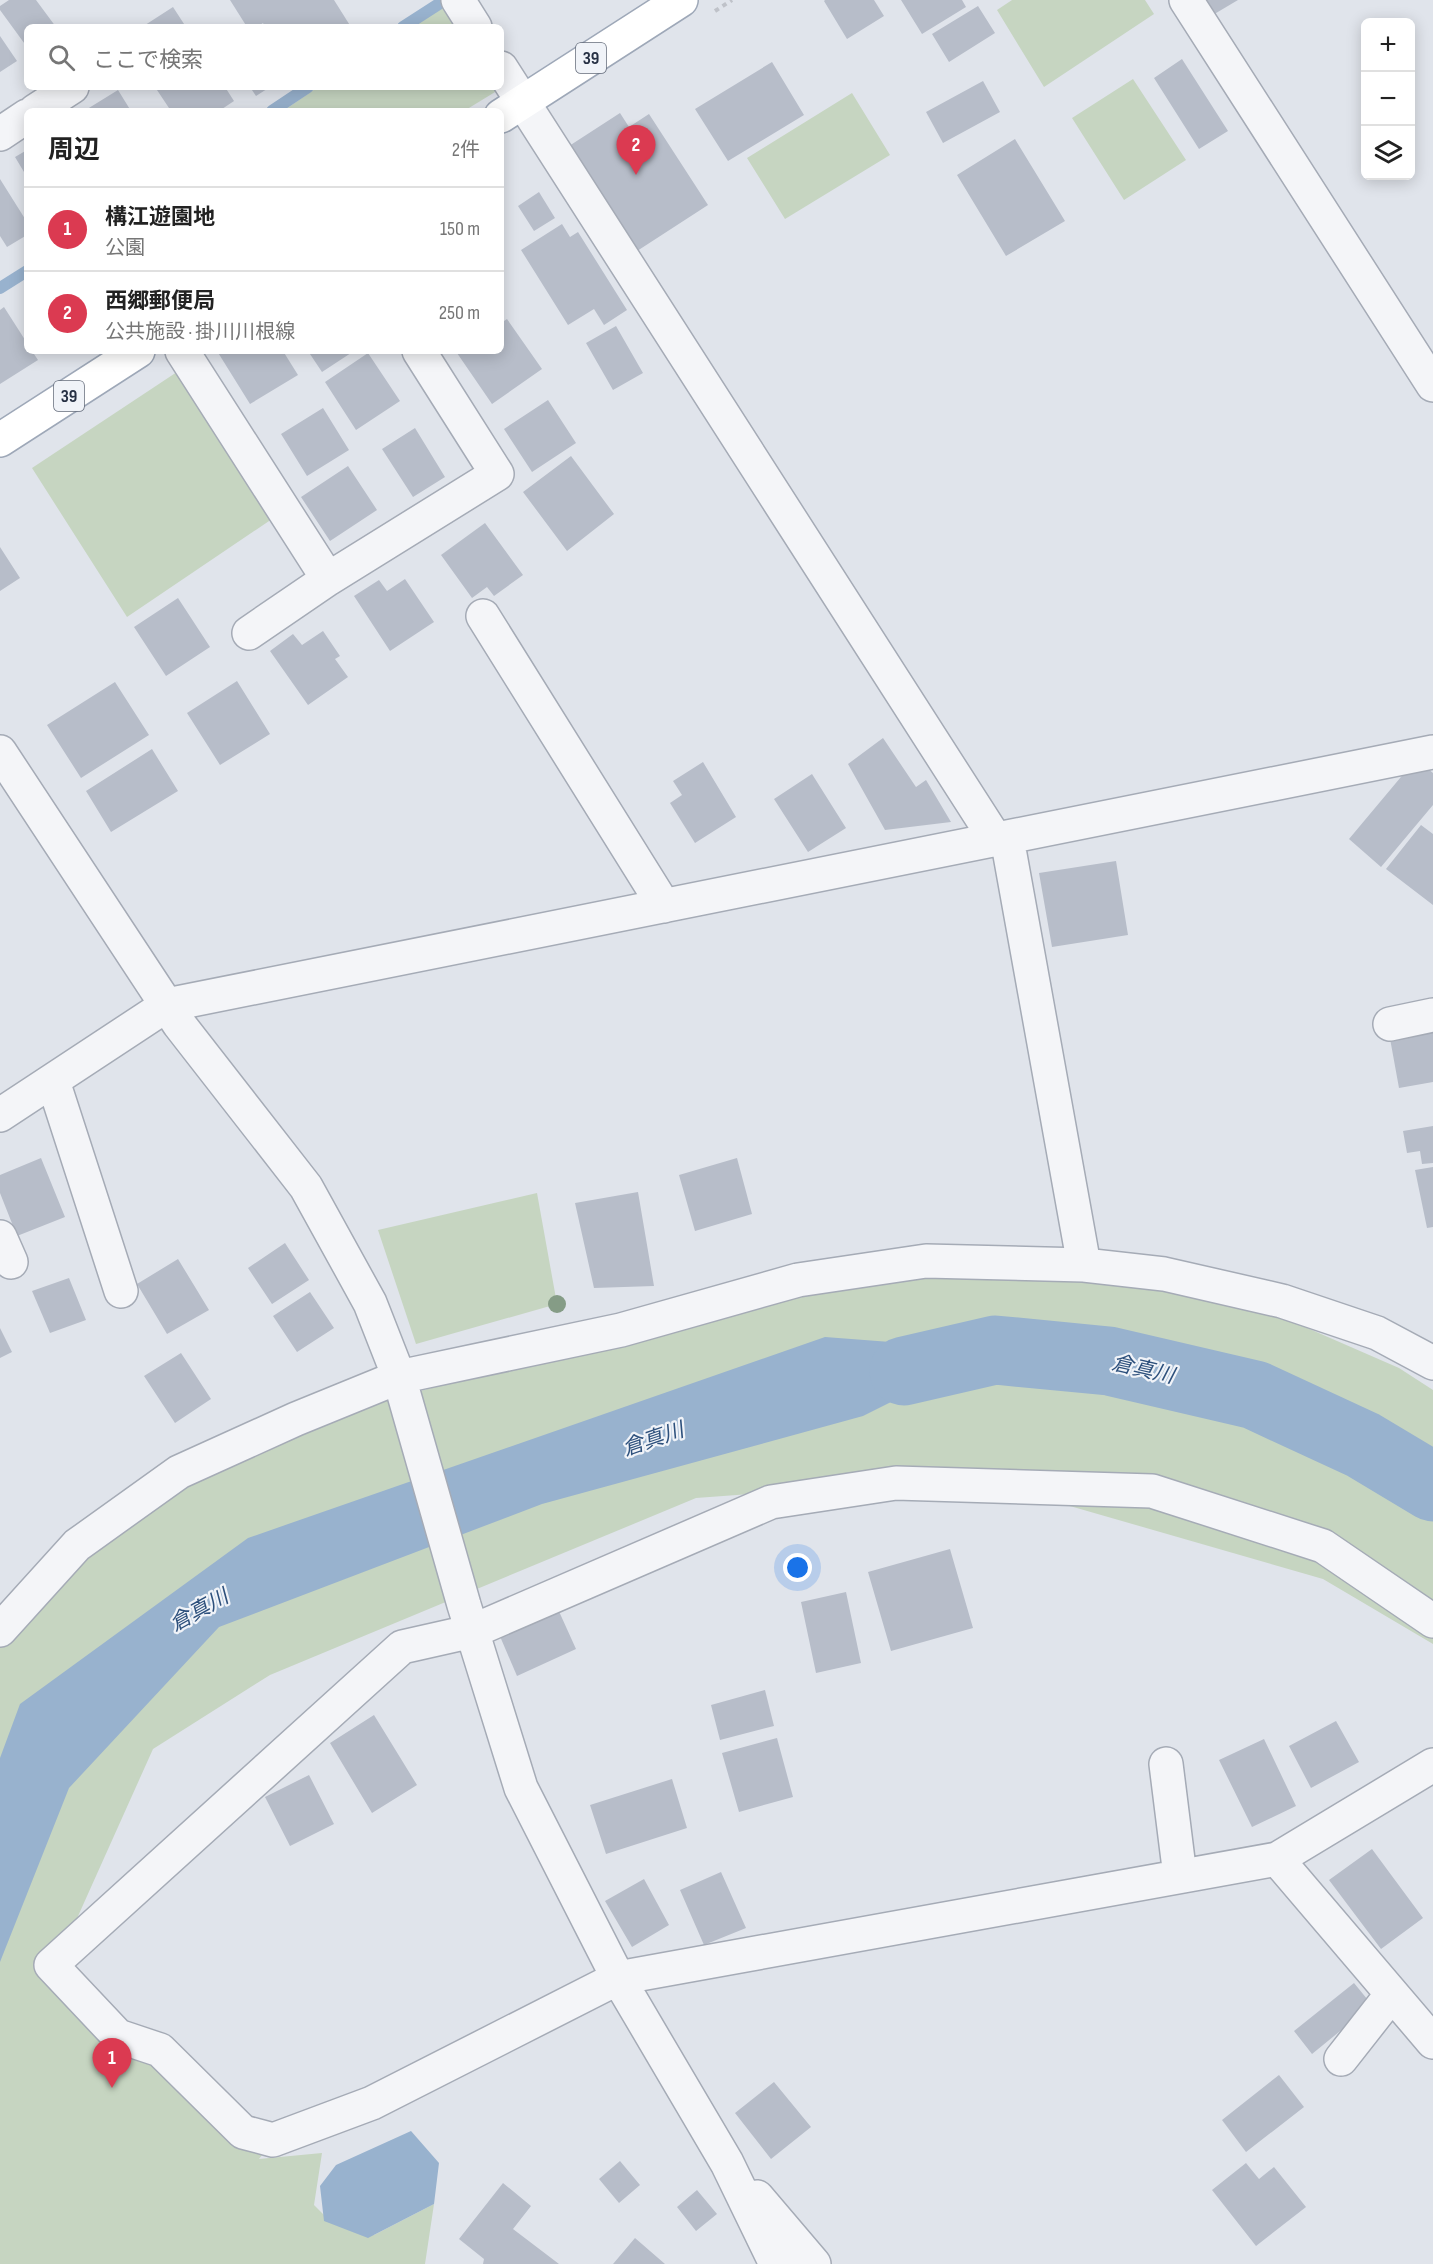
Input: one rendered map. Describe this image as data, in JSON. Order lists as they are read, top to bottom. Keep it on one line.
{"streets":{"main road":["39"]},"water":["倉真川"],"page":{"map_buttons":["+","−"],"search":"ここで検索","heading":["周辺","2件"],"pins":["2","1"],"list":[{"mark":"1","name":"構江遊園地","note":"公園","value":"150 m"},{"mark":"2","name":"西郷郵便局","note":"公共施設 · 掛川川根線","value":"250 m"}]}}
